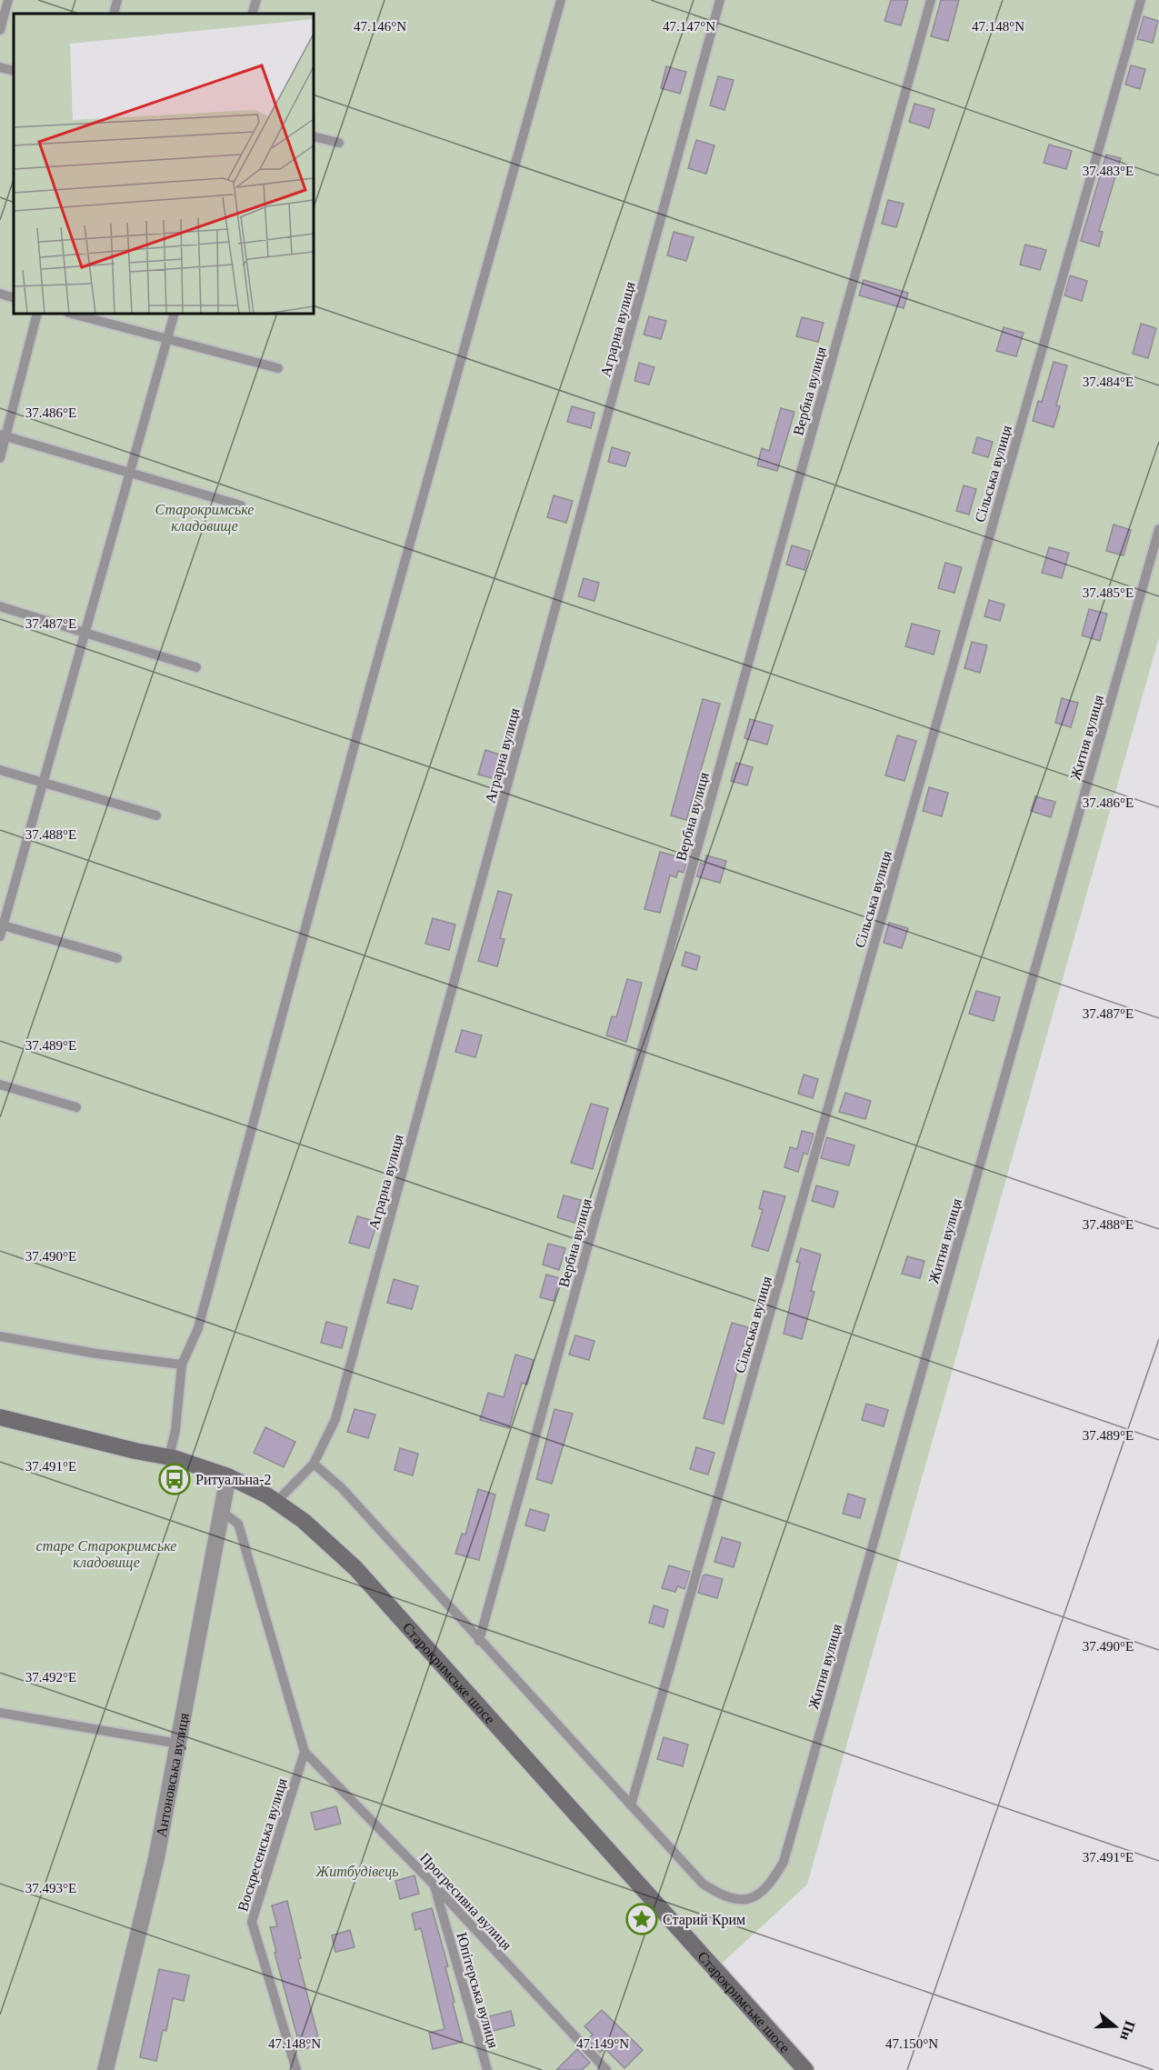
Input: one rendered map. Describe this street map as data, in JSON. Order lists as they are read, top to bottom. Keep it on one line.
{"streets":{"street":["Старокримське шосе","Антоновська вулиця"],"lane":["Аграрна вулиця","Вербна вулиця","Сільська вулиця","Житня вулиця","Воскресенська вулиця","Прогресивна вулиця","Юпітерська вулиця"]},"crossings":[["Аграрна вулиця","Житня вулиця"],["Аграрна вулиця","Старокримське шосе"],["Вербна вулиця","Житня вулиця"],["Сільська вулиця","Житня вулиця"],["Старокримське шосе","Антоновська вулиця"],["Воскресенська вулиця","Прогресивна вулиця"],["Прогресивна вулиця","Юпітерська вулиця"]],"parks":["Старокримське кладовище","старе Старокримське кладовище","Житбудівець"],"places":{"bus stop":["Ритуальна-2"],"place":["Старий Крим"]},"north":"right","coordinates":["47.146°N","47.147°N","47.148°N","37.483°E","37.484°E","37.486°E","37.485°E","37.487°E","37.488°E","37.489°E","37.490°E","37.491°E","37.492°E","37.493°E","47.149°N","47.150°N"]}
